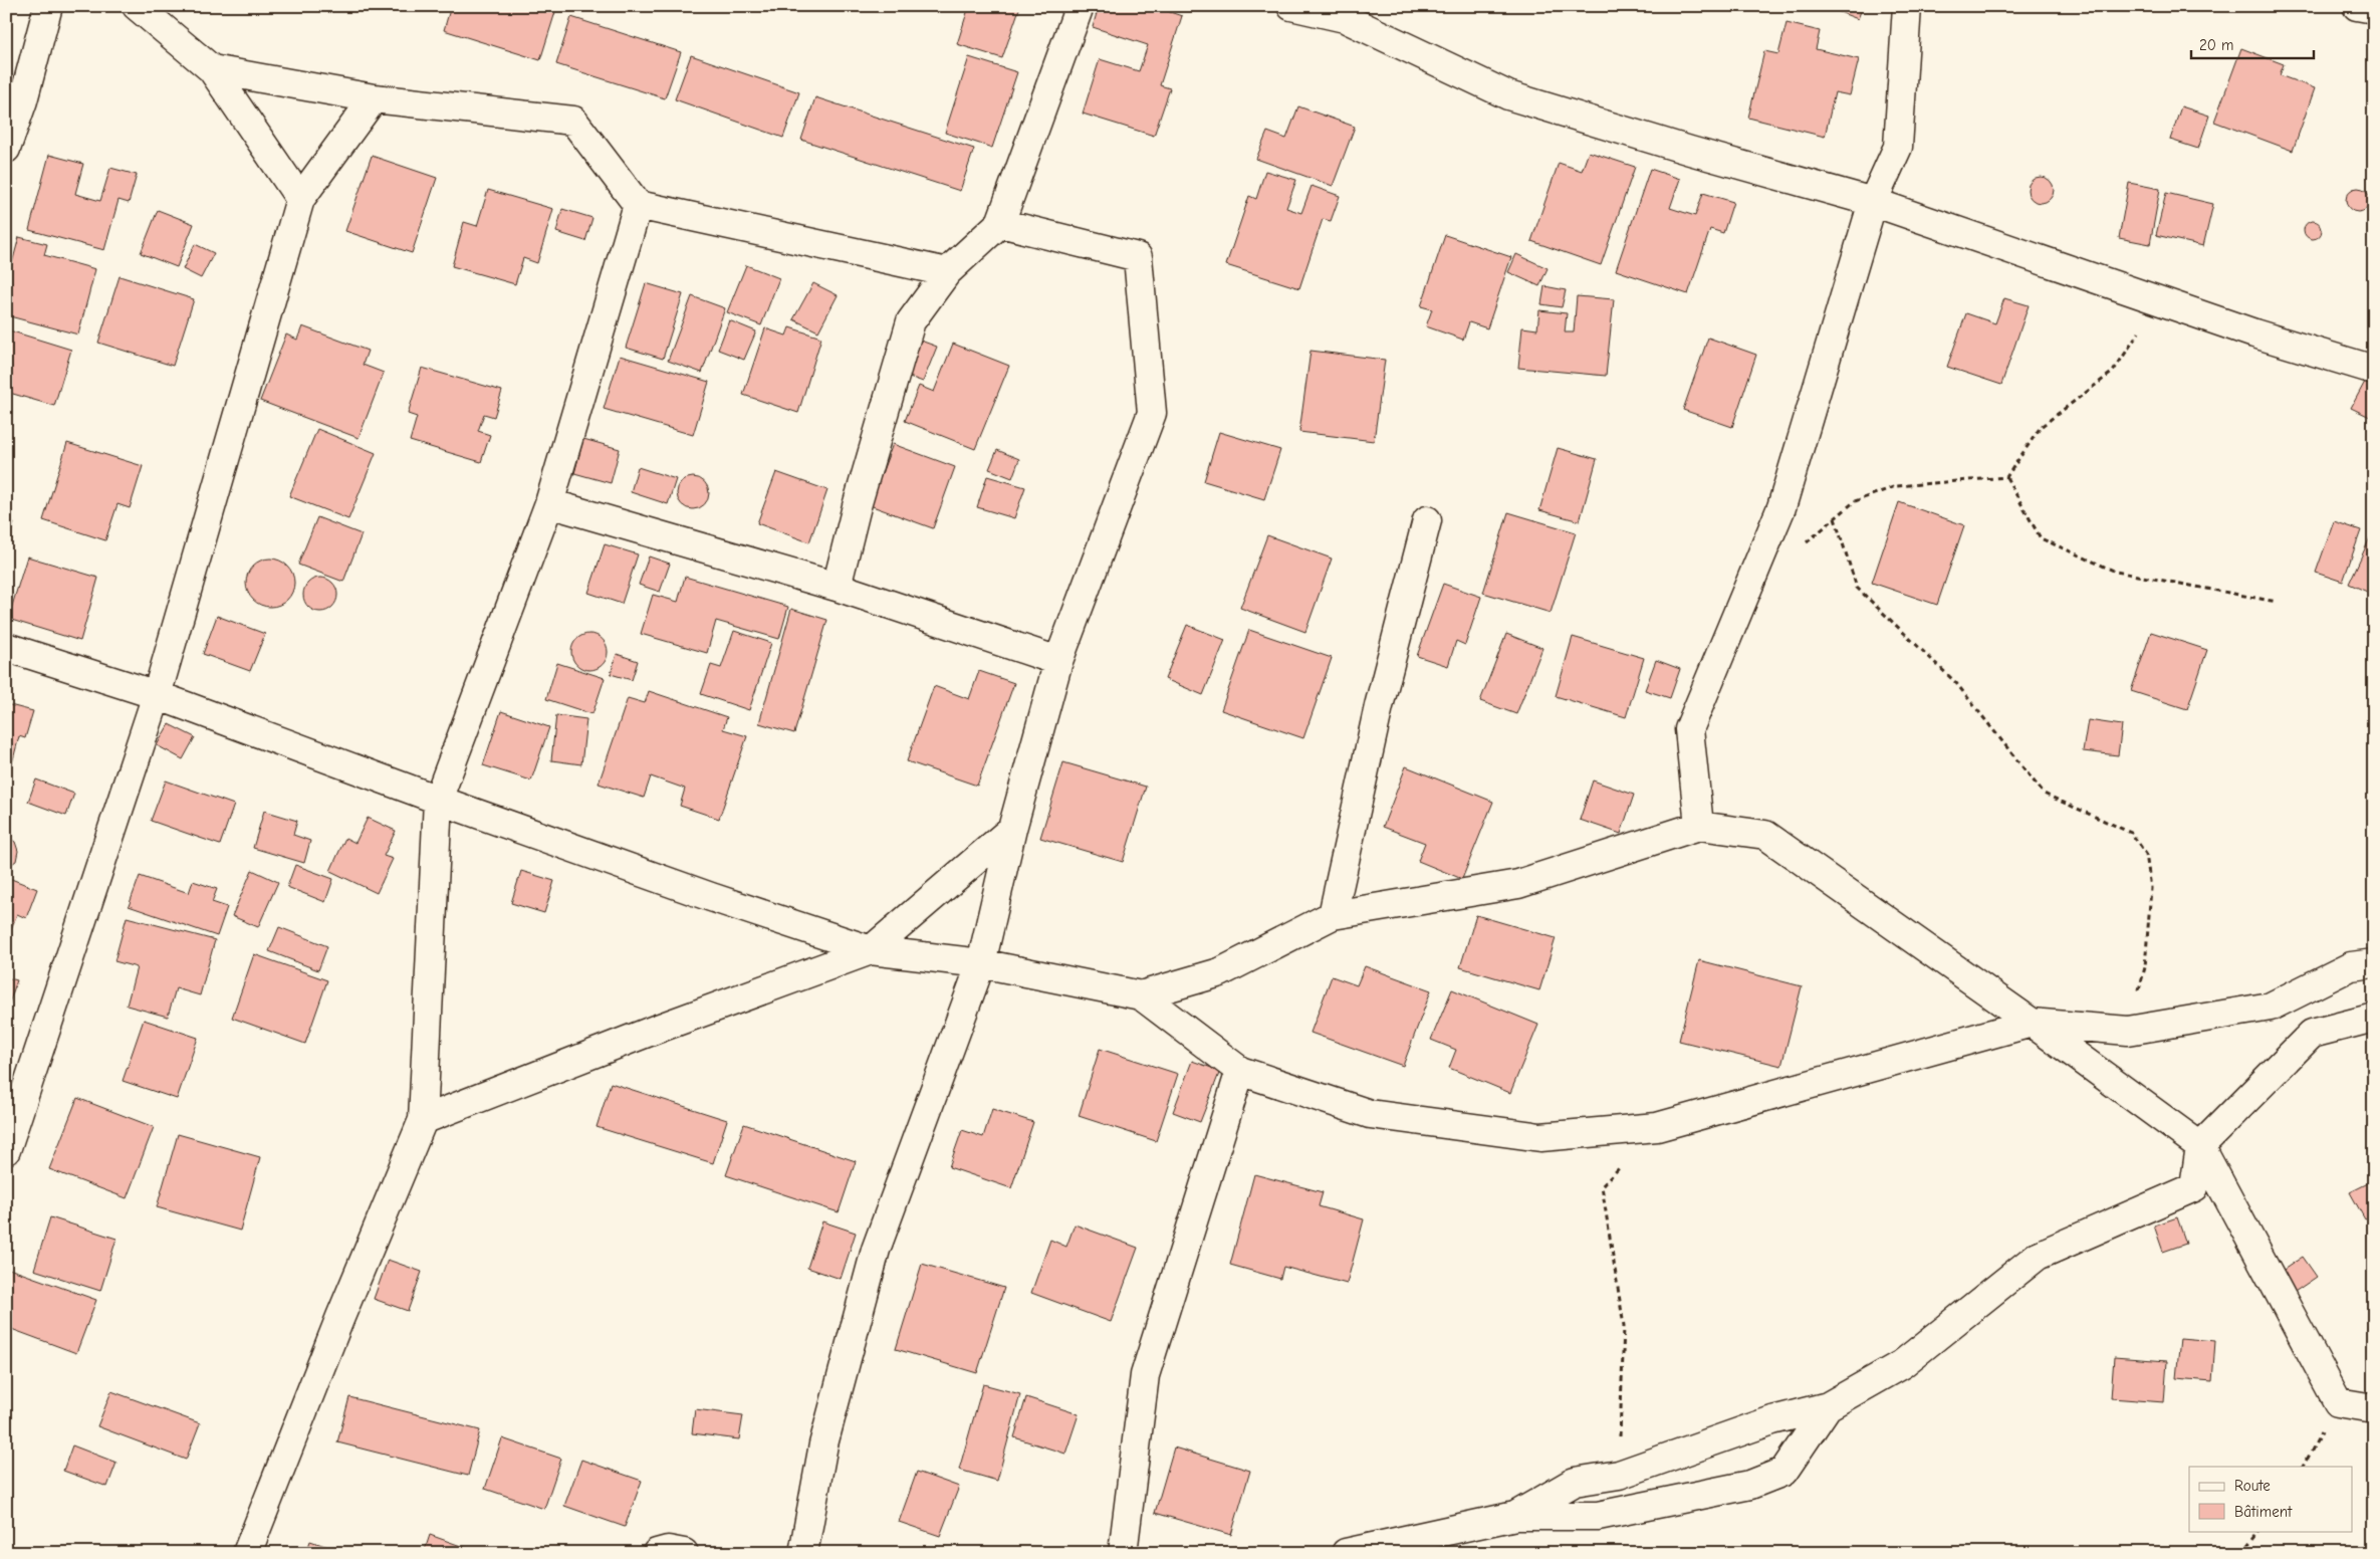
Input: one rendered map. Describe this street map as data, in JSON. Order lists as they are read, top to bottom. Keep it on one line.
{"legend":["Route","Bâtiment"],"scale_bar":"20 m"}
